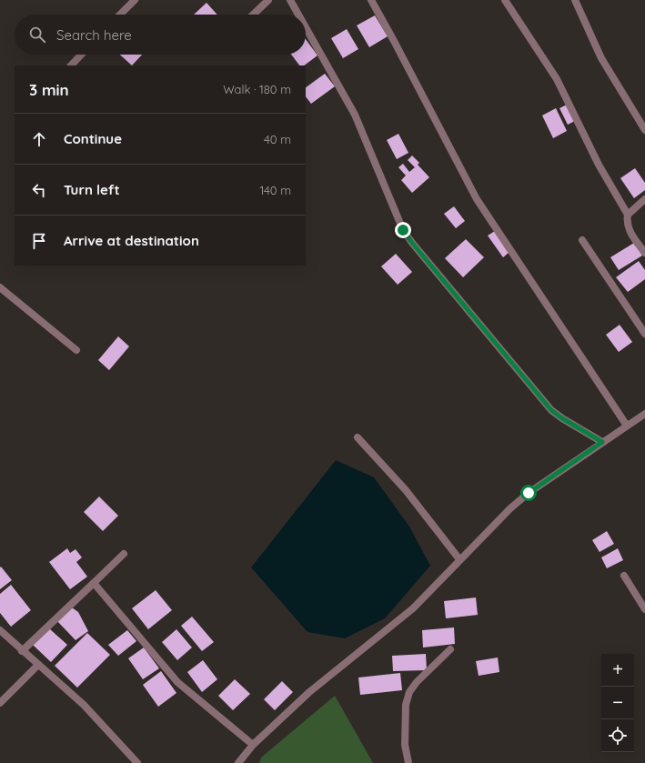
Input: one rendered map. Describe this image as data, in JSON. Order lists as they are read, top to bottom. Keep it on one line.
{"page":{"search":"Search here","heading":["3 min","Walk · 180 m"],"list":[["Continue","40 m"],["Turn left","140 m"],"Arrive at destination"],"map_buttons":["+","−"]}}
